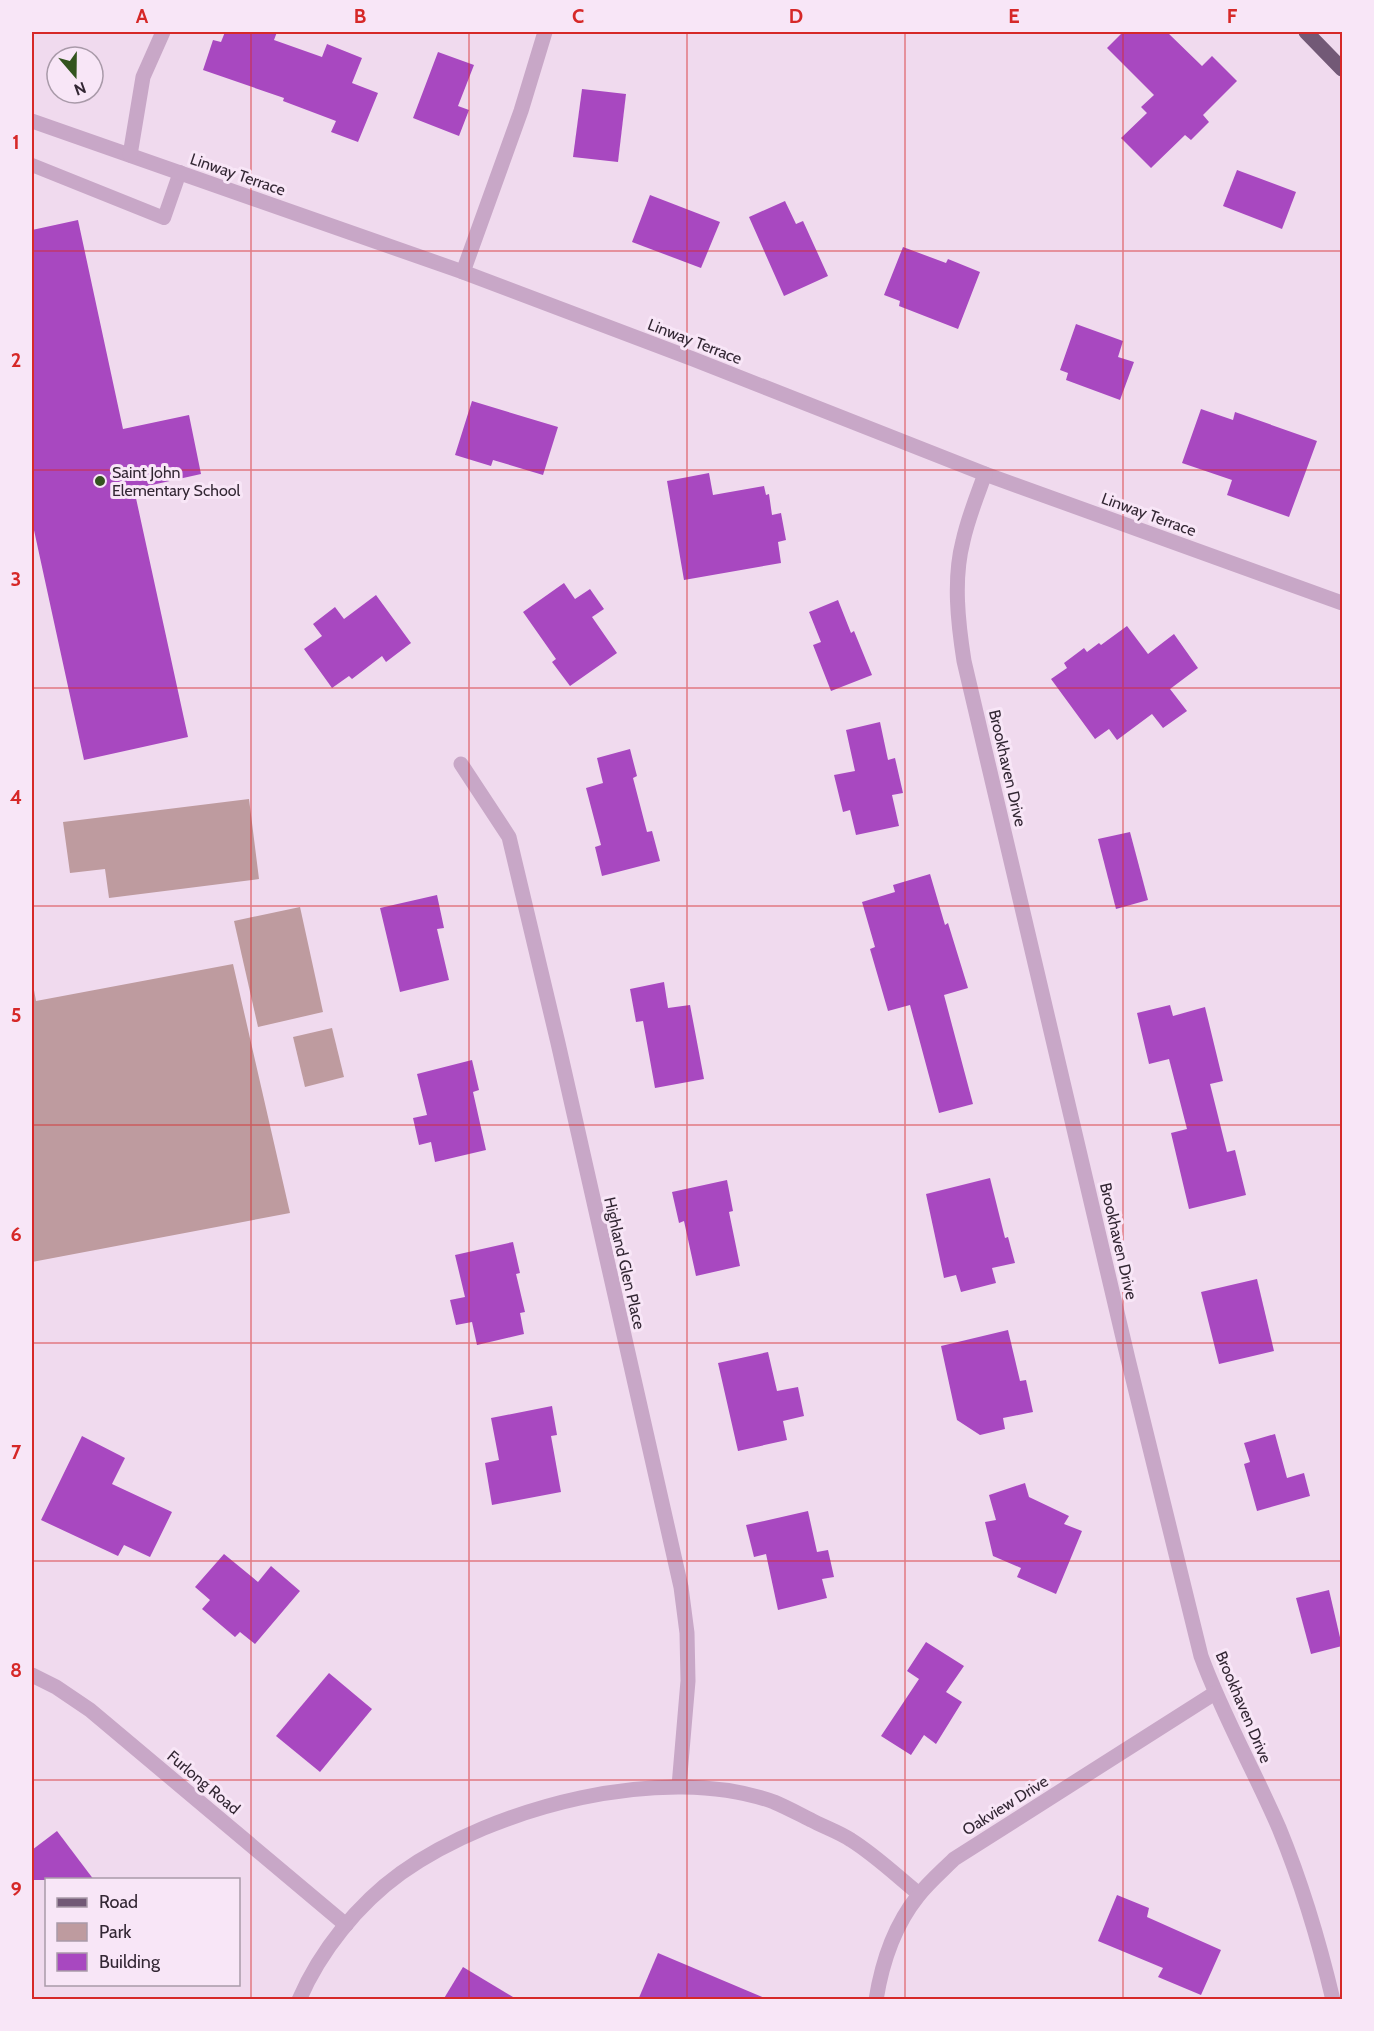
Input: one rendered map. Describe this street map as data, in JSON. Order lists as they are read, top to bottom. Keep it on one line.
{"streets":{"street":["Linway Terrace","Brookhaven Drive","Highland Glen Place","Furlong Road","Oakview Drive"]},"crossings":[["Linway Terrace","Brookhaven Drive"],["Brookhaven Drive","Oakview Drive"]],"places":["Saint John Elementary School"],"legend":["Road","Park","Building"],"north":"bottom","grid":{"columns":["A","B","C","D","E","F"],"rows":["1","2","3","4","5","6","7","8","9"]}}
